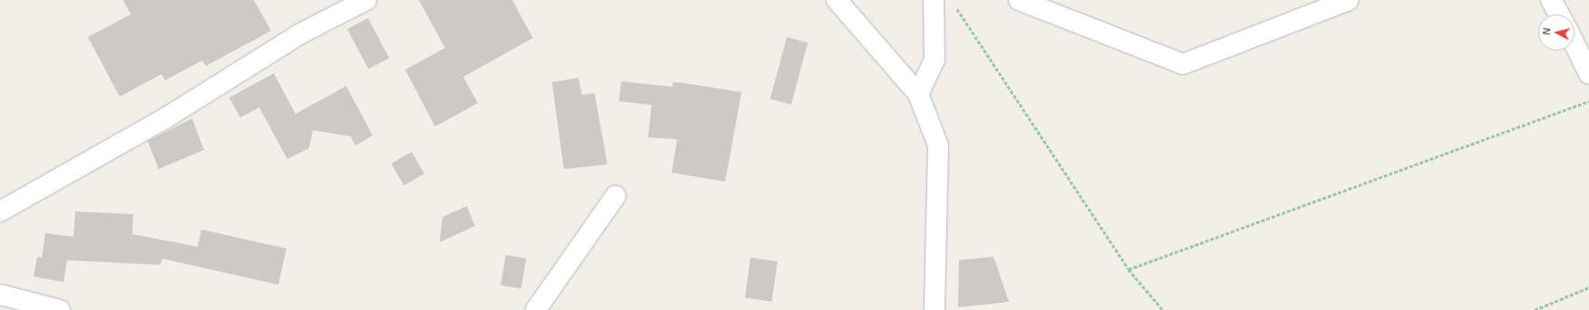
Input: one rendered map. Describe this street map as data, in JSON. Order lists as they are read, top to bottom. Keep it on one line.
{"north":"left"}
